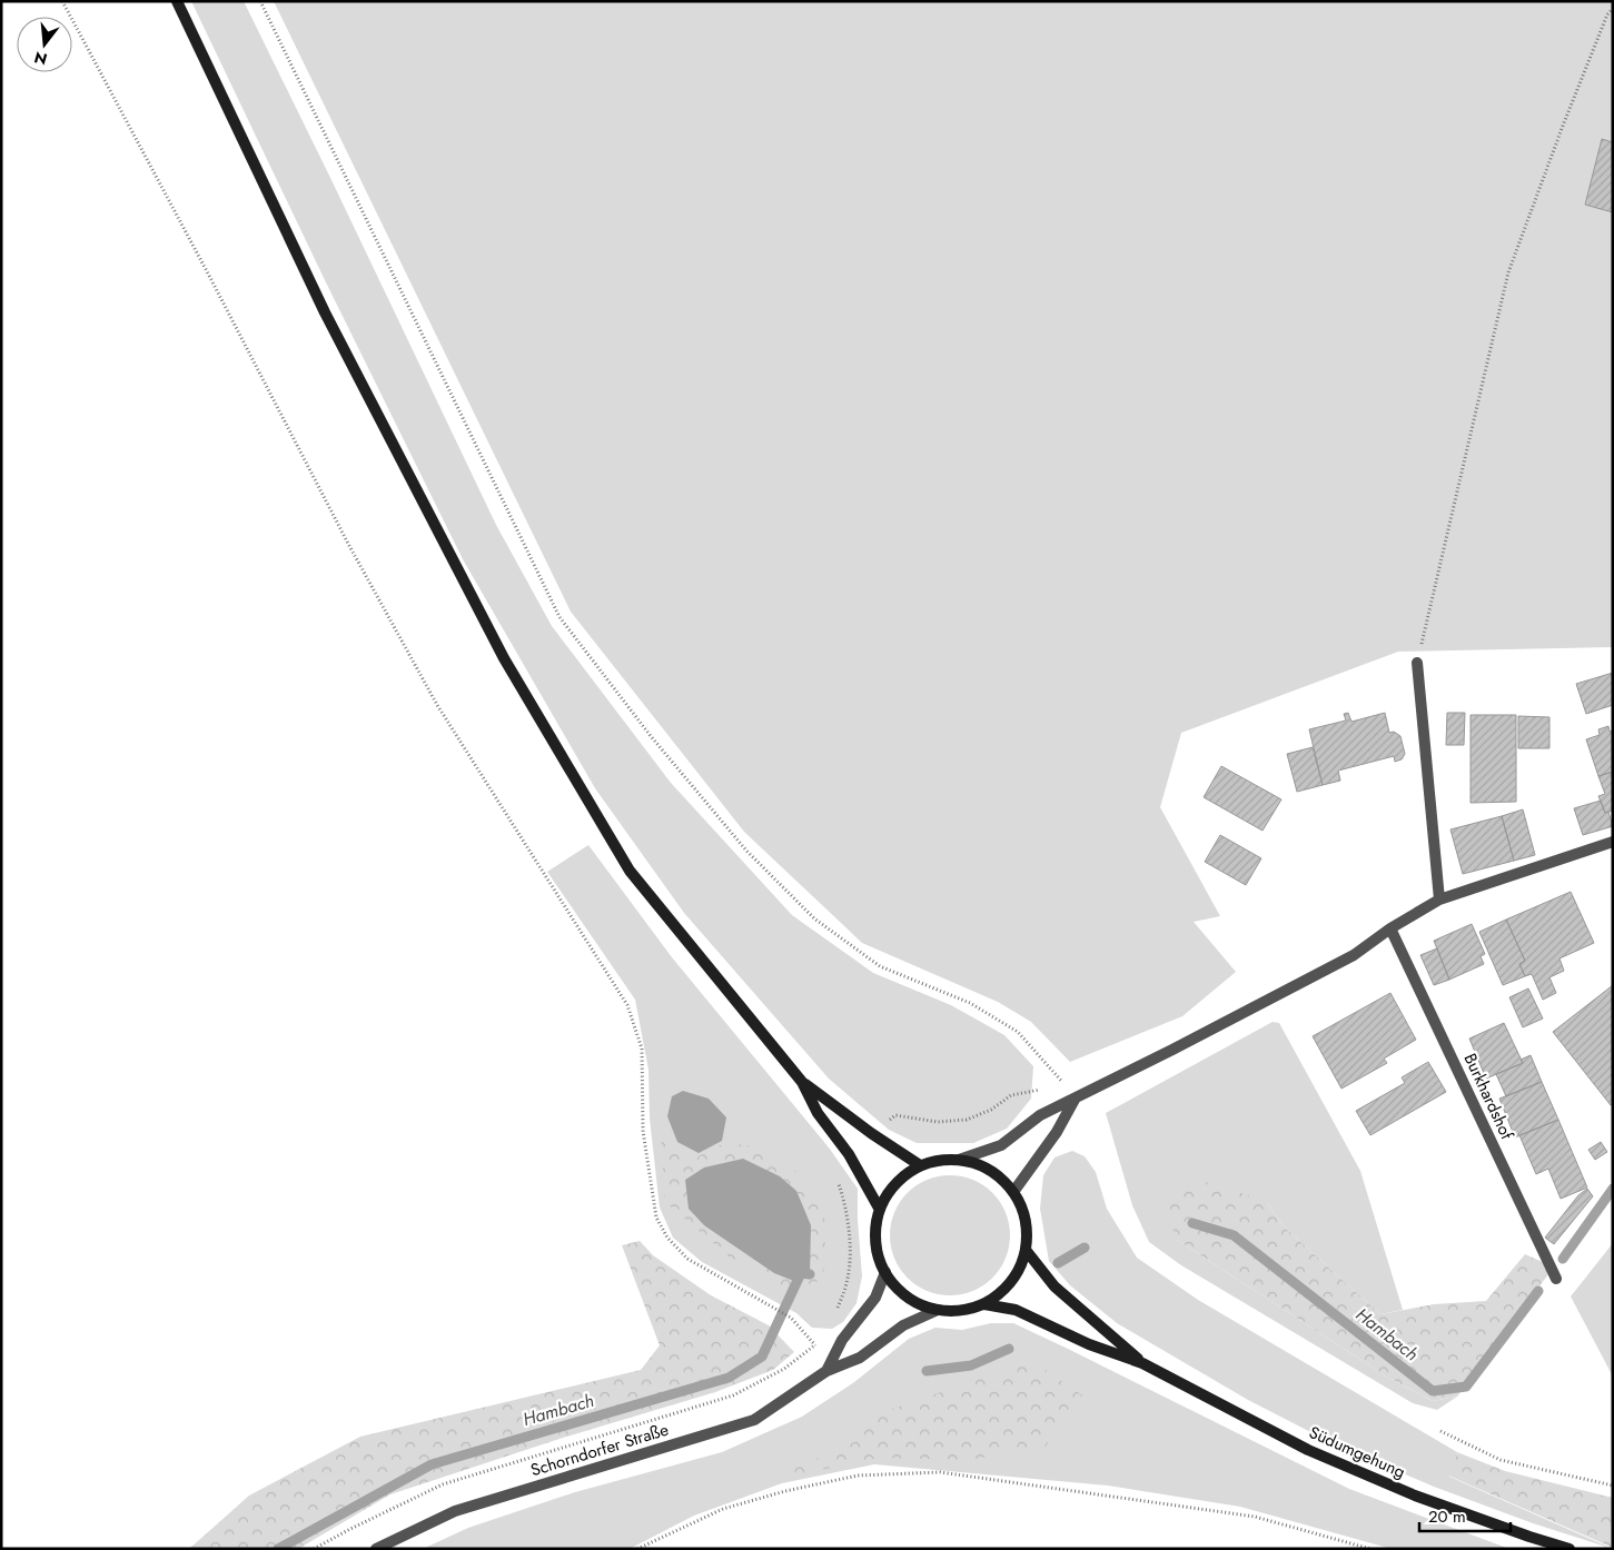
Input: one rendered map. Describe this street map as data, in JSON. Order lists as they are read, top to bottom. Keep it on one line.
{"streets":{"main road":["Südumgehung"],"street":["Burkhardshof","Schorndorfer Straße"]},"crossings":[["Schorndorfer Straße","Südumgehung"]],"water":["Hambach"],"scale_bar":"20 m","north":"bottom"}
